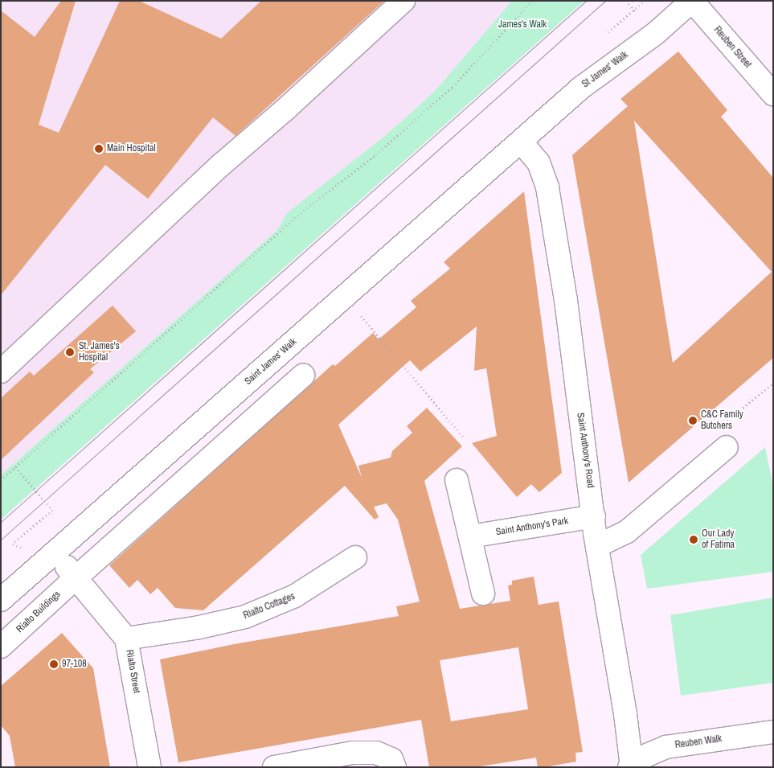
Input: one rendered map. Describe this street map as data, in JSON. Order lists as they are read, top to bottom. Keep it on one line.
{"streets":{"street":["Reuben Street","St James' Walk","Saint James' Walk","Saint Anthony's Road","Saint Anthony's Park","Rialto Cottages","Rialto Buildings","Rialto Street","Reuben Walk"]},"crossings":[["Reuben Street","St James' Walk"],["St James' Walk","Saint James' Walk"],["St James' Walk","Saint Anthony's Road"],["Saint James' Walk","Saint Anthony's Road"],["Saint James' Walk","Rialto Street"],["Saint Anthony's Road","Saint Anthony's Park"],["Saint Anthony's Road","Reuben Walk"],["Rialto Cottages","Rialto Street"],["Rialto Buildings","Rialto Street"]],"parks":["James's Walk"],"places":["Main Hospital","St. James's Hospital","C&C Family Butchers","Our Lady of Fatima","97-108"]}
